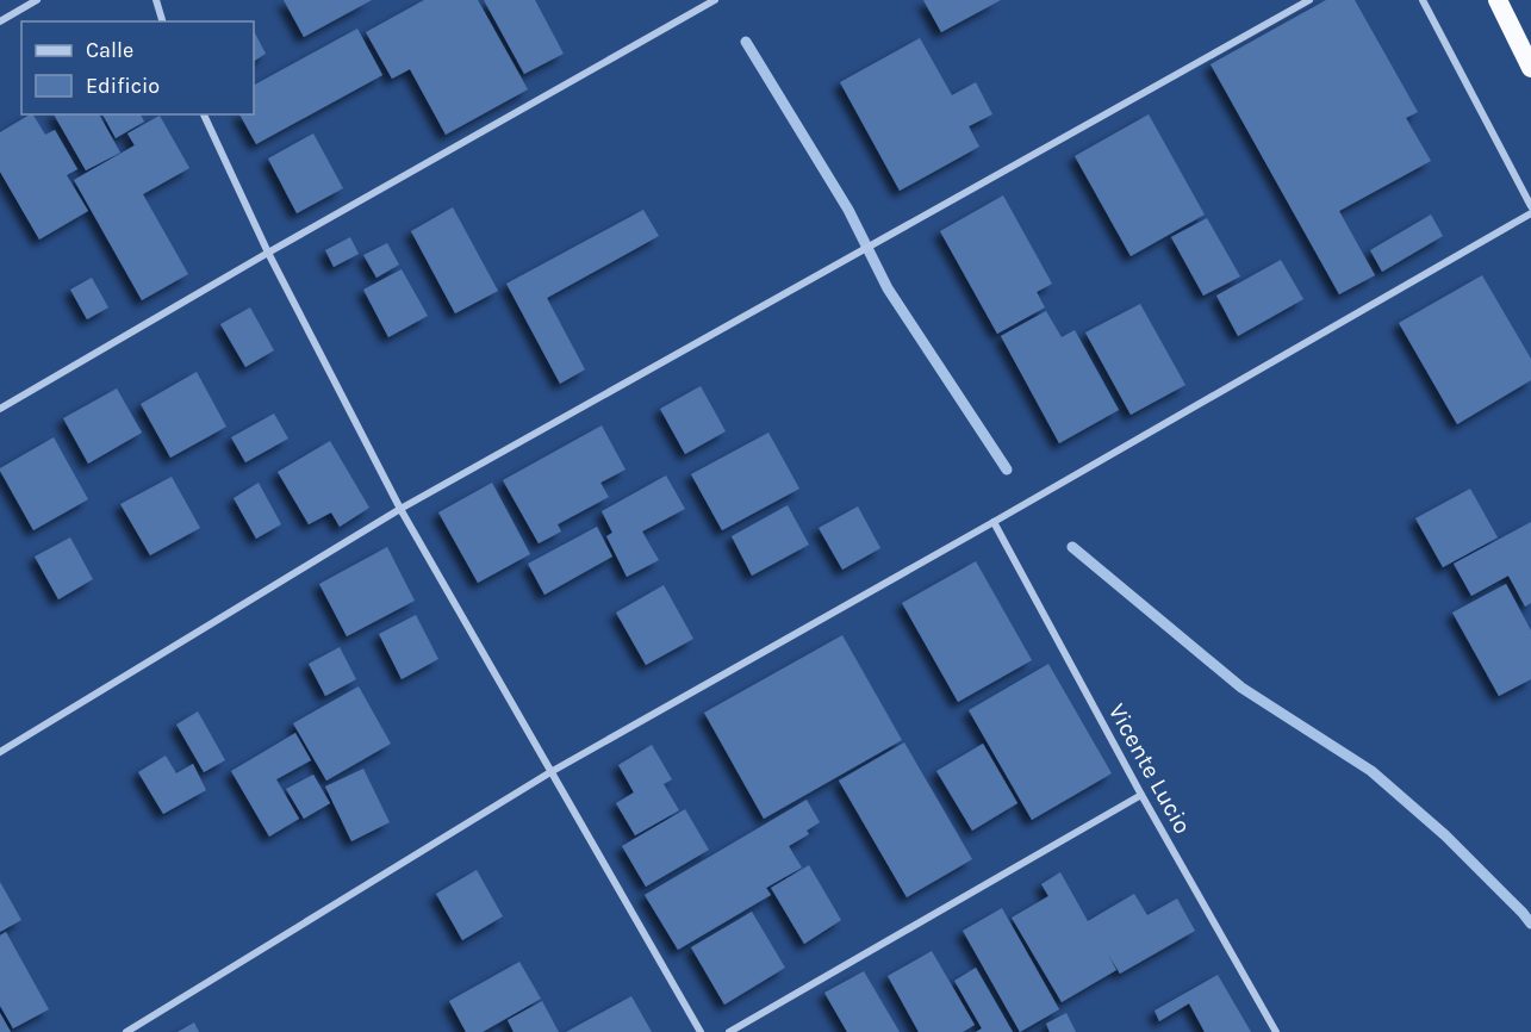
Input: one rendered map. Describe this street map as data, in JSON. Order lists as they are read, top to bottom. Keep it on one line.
{"streets":{"street":["Vicente Lucio"]},"legend":["Calle","Edificio"]}
